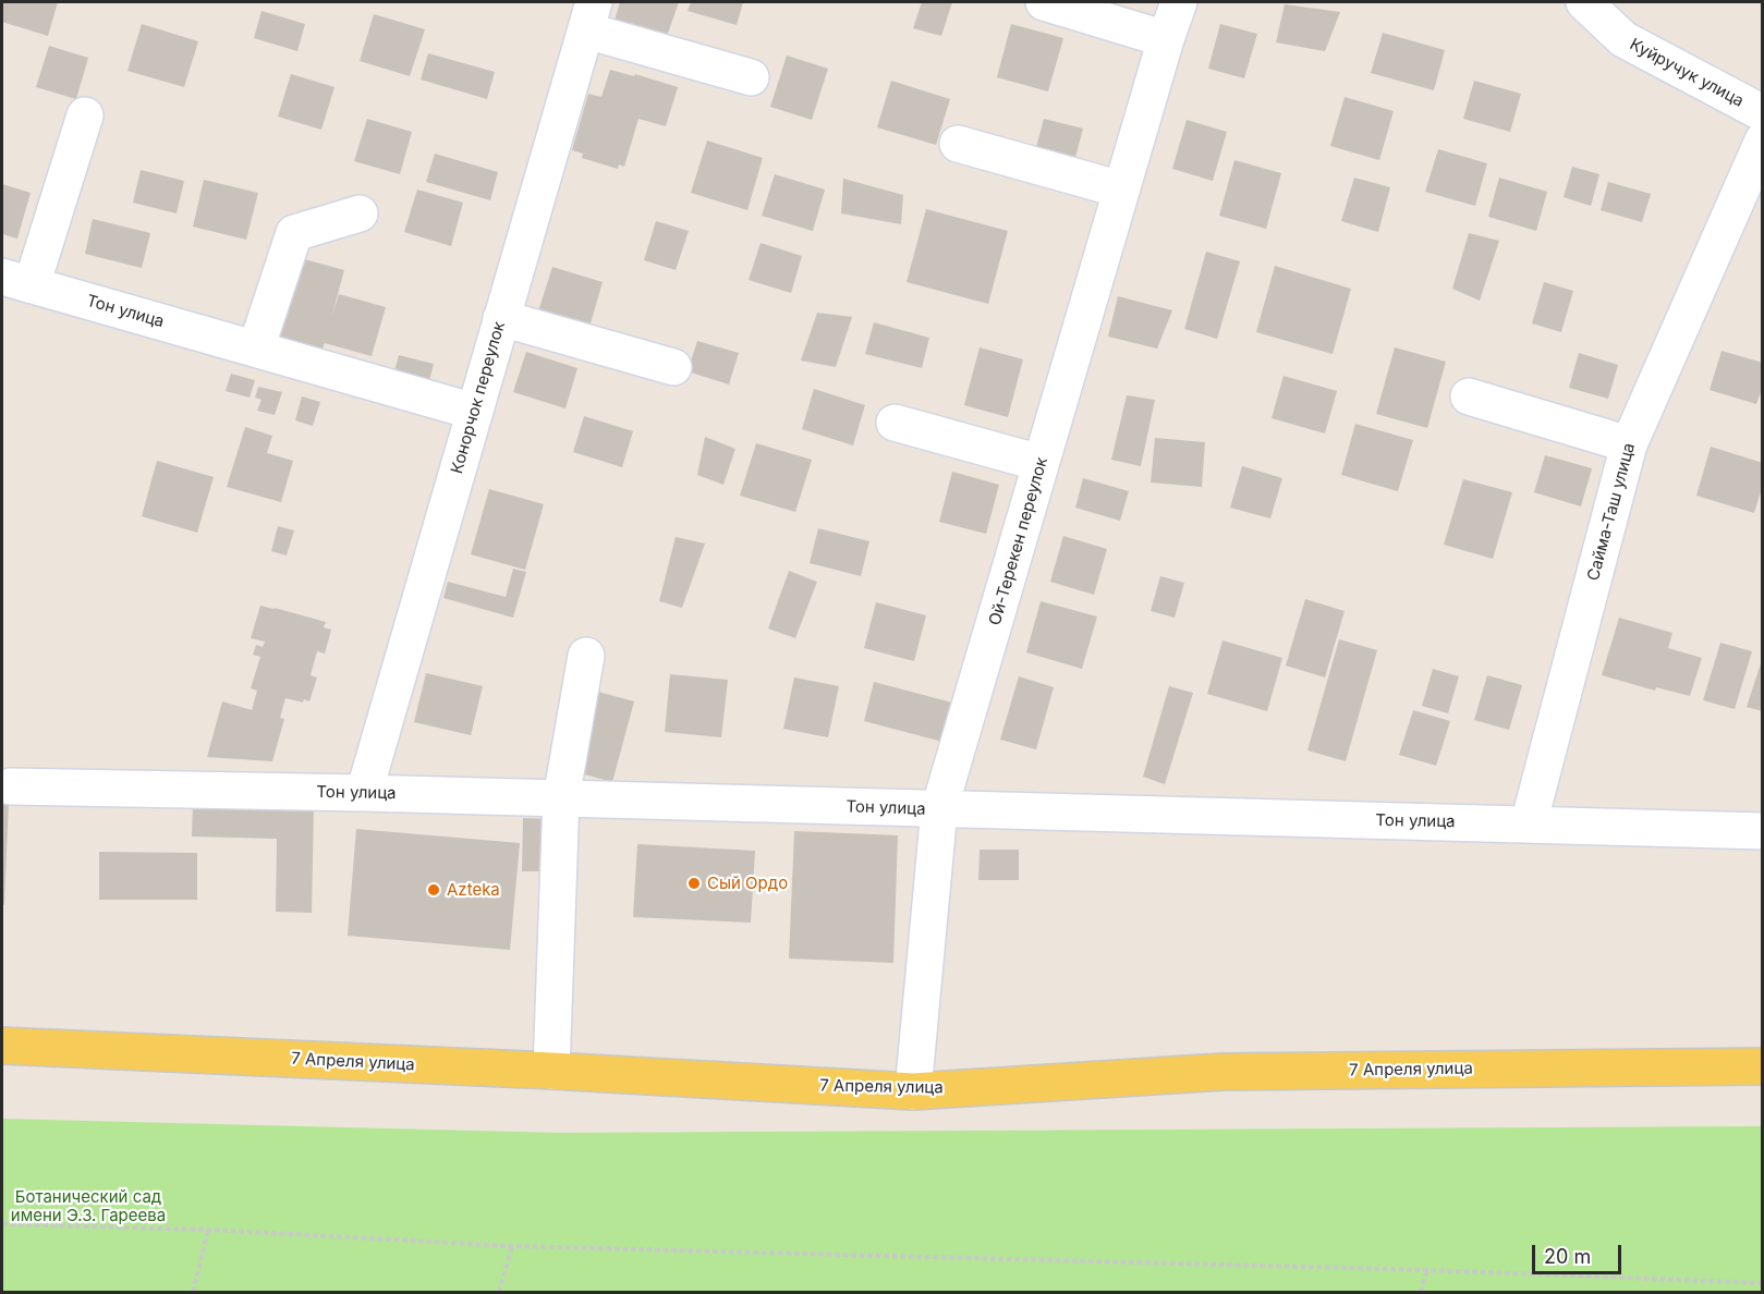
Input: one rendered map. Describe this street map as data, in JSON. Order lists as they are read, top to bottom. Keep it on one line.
{"streets":{"main road":["7 Апреля улица"],"street":["Куйручук улица","Тон улица","Конорчок переулок","Сайма-Таш улица","Ой-Терекен переулок"]},"crossings":[["Тон улица","Конорчок переулок"],["Тон улица","Сайма-Таш улица"],["Тон улица","Ой-Терекен переулок"],["Ой-Терекен переулок","7 Апреля улица"]],"parks":["Ботанический сад имени Э.З. Гареева"],"places":["Сый Ордо","Azteka"],"scale_bar":"20 m"}
